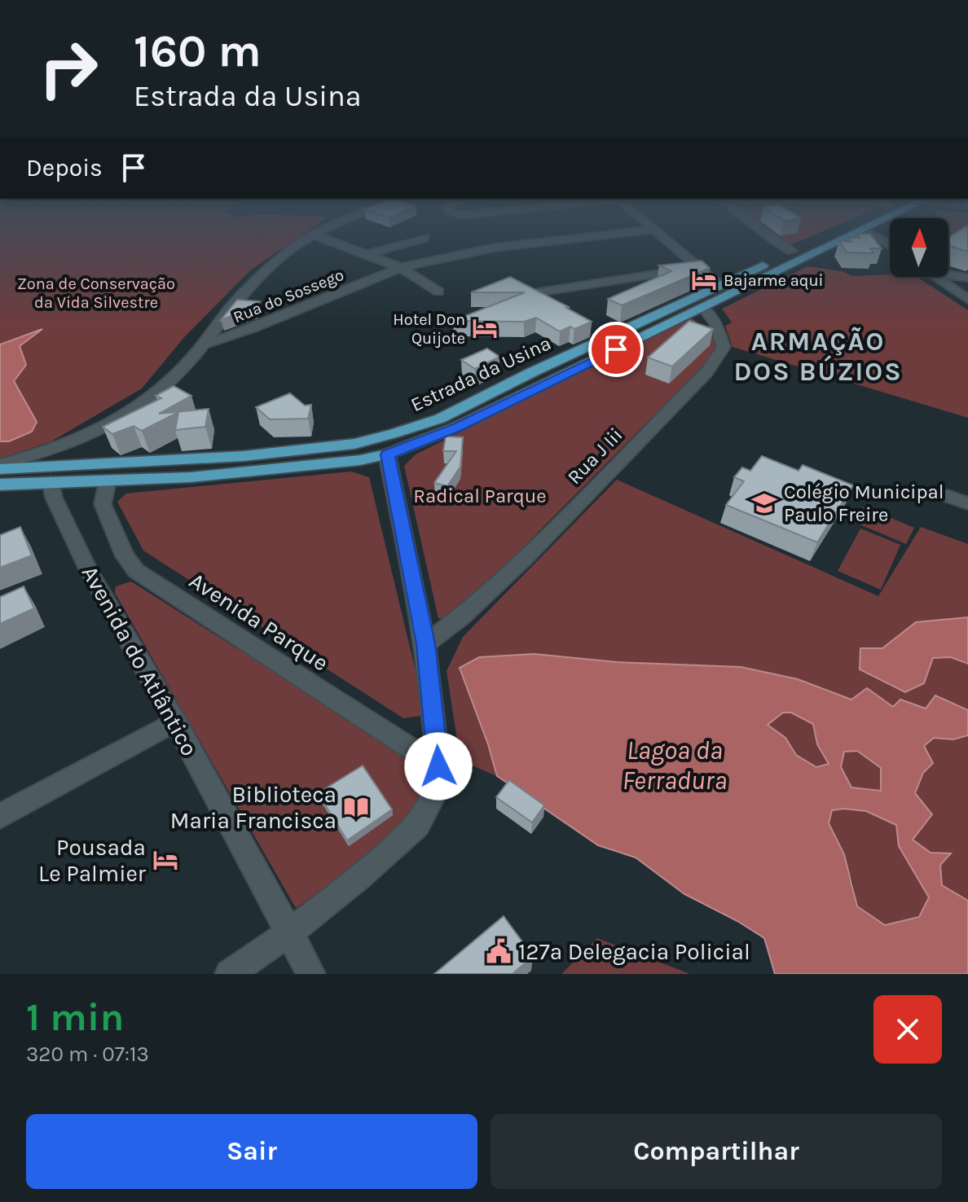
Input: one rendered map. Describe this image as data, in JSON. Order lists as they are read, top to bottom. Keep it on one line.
{"streets":{"main road":["Estrada da Usina"],"street":["Rua do Sossego","Rua J Iii","Avenida Parque","Avenida do Atlântico"]},"crossings":[["Estrada da Usina","Rua J Iii"],["Estrada da Usina","Avenida Parque"],["Estrada da Usina","Avenida do Atlântico"]],"districts":["ARMAÇÃO DOS BÚZIOS"],"water":["Lagoa da Ferradura"],"parks":["Zona de Conservação da Vida Silvestre","Radical Parque"],"places":{"hotel":["Bajarme aqui","Hotel Don Quijote","Pousada Le Palmier"],"school or university":["Colégio Municipal Paulo Freire"],"library":["Biblioteca Maria Francisca"],"public building":["127ª Delegacia Policial"]},"north":"top","page":{"turn":["160 m","Estrada da Usina"],"then":"Depois","heading":["1 min","320 m · 07:13"],"buttons":["Sair","Compartilhar"]}}
